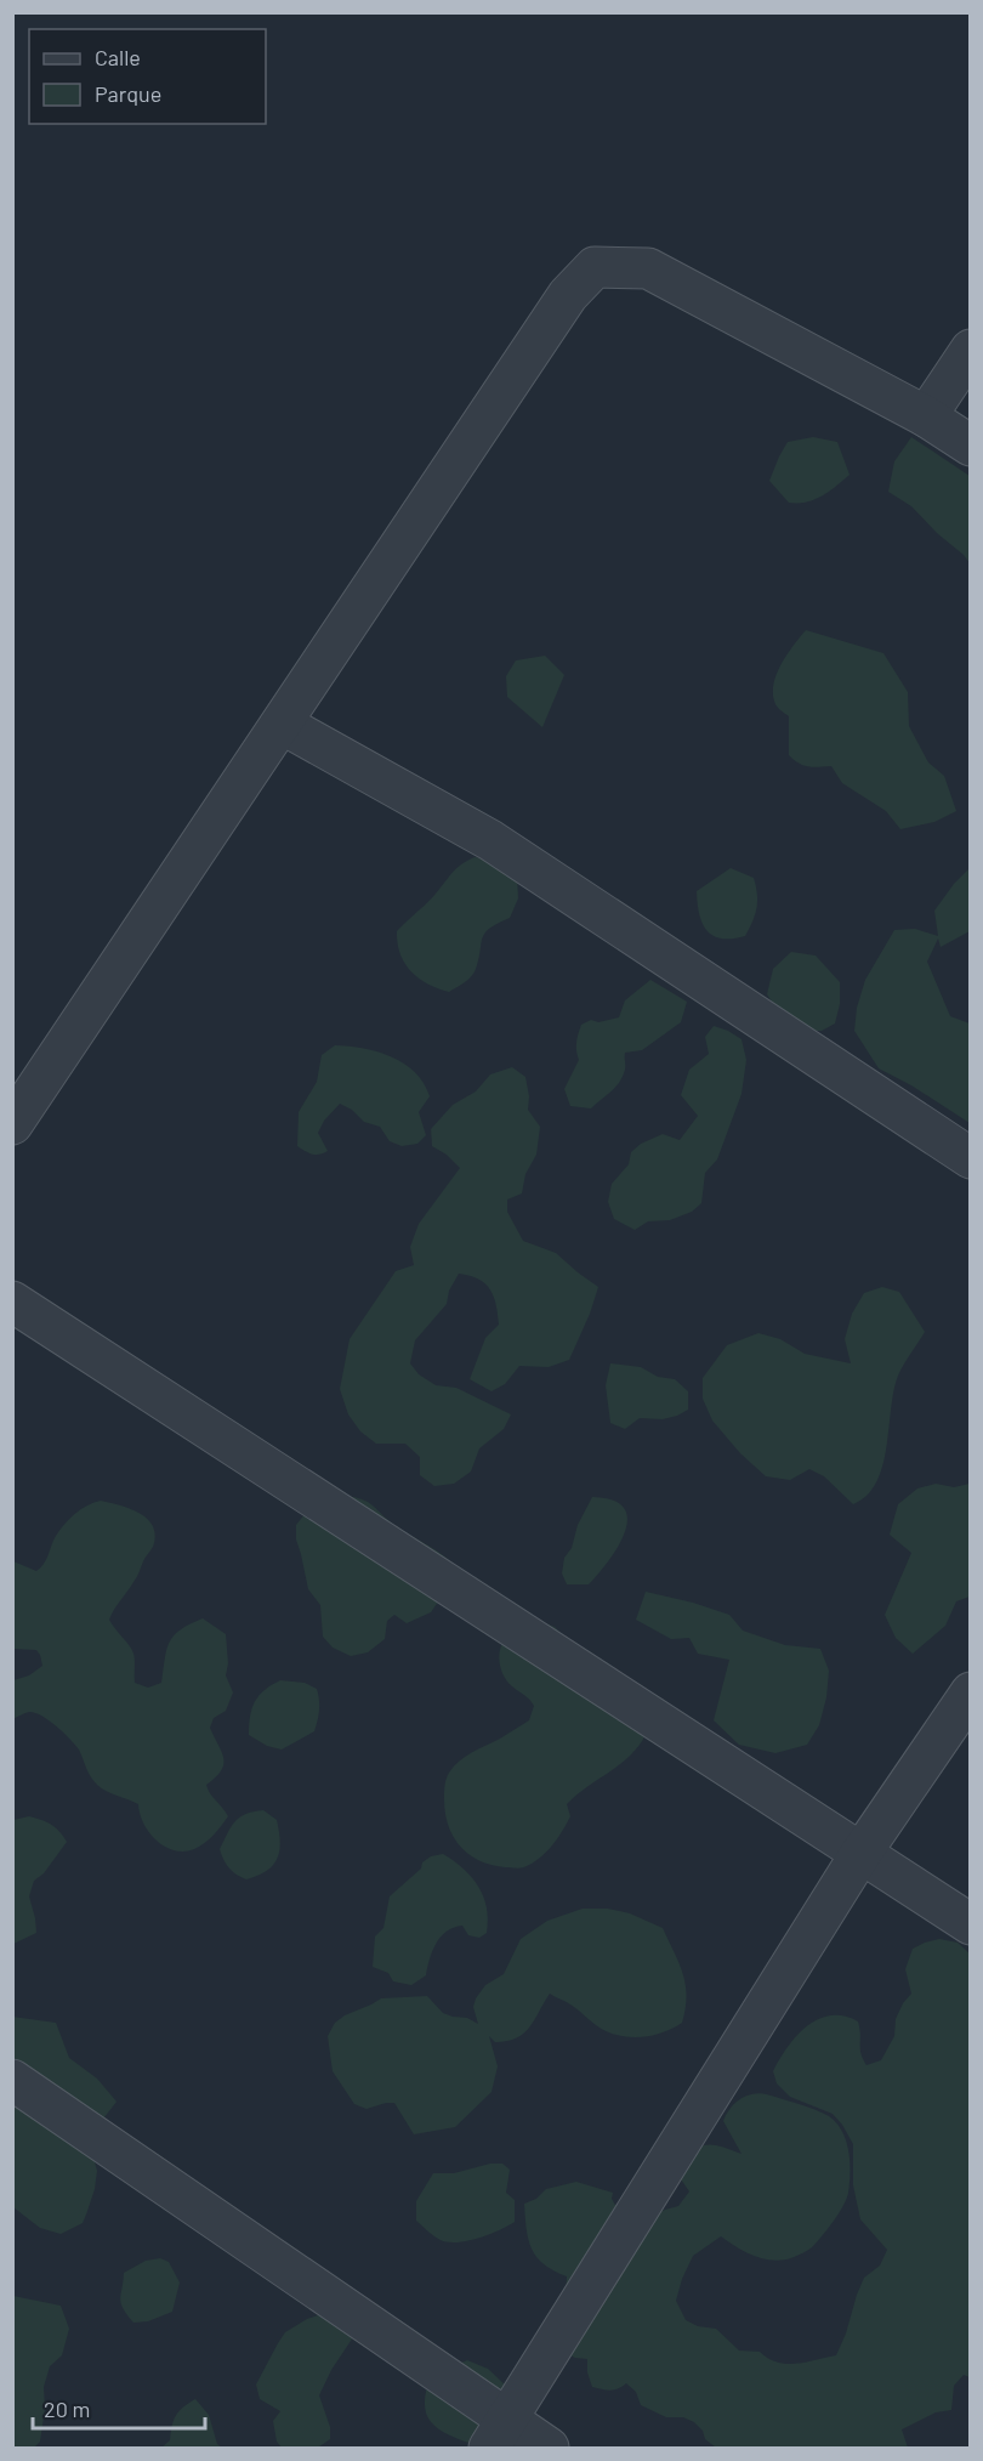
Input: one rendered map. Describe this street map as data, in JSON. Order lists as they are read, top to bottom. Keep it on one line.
{"legend":["Calle","Parque"],"scale_bar":"20 m"}
